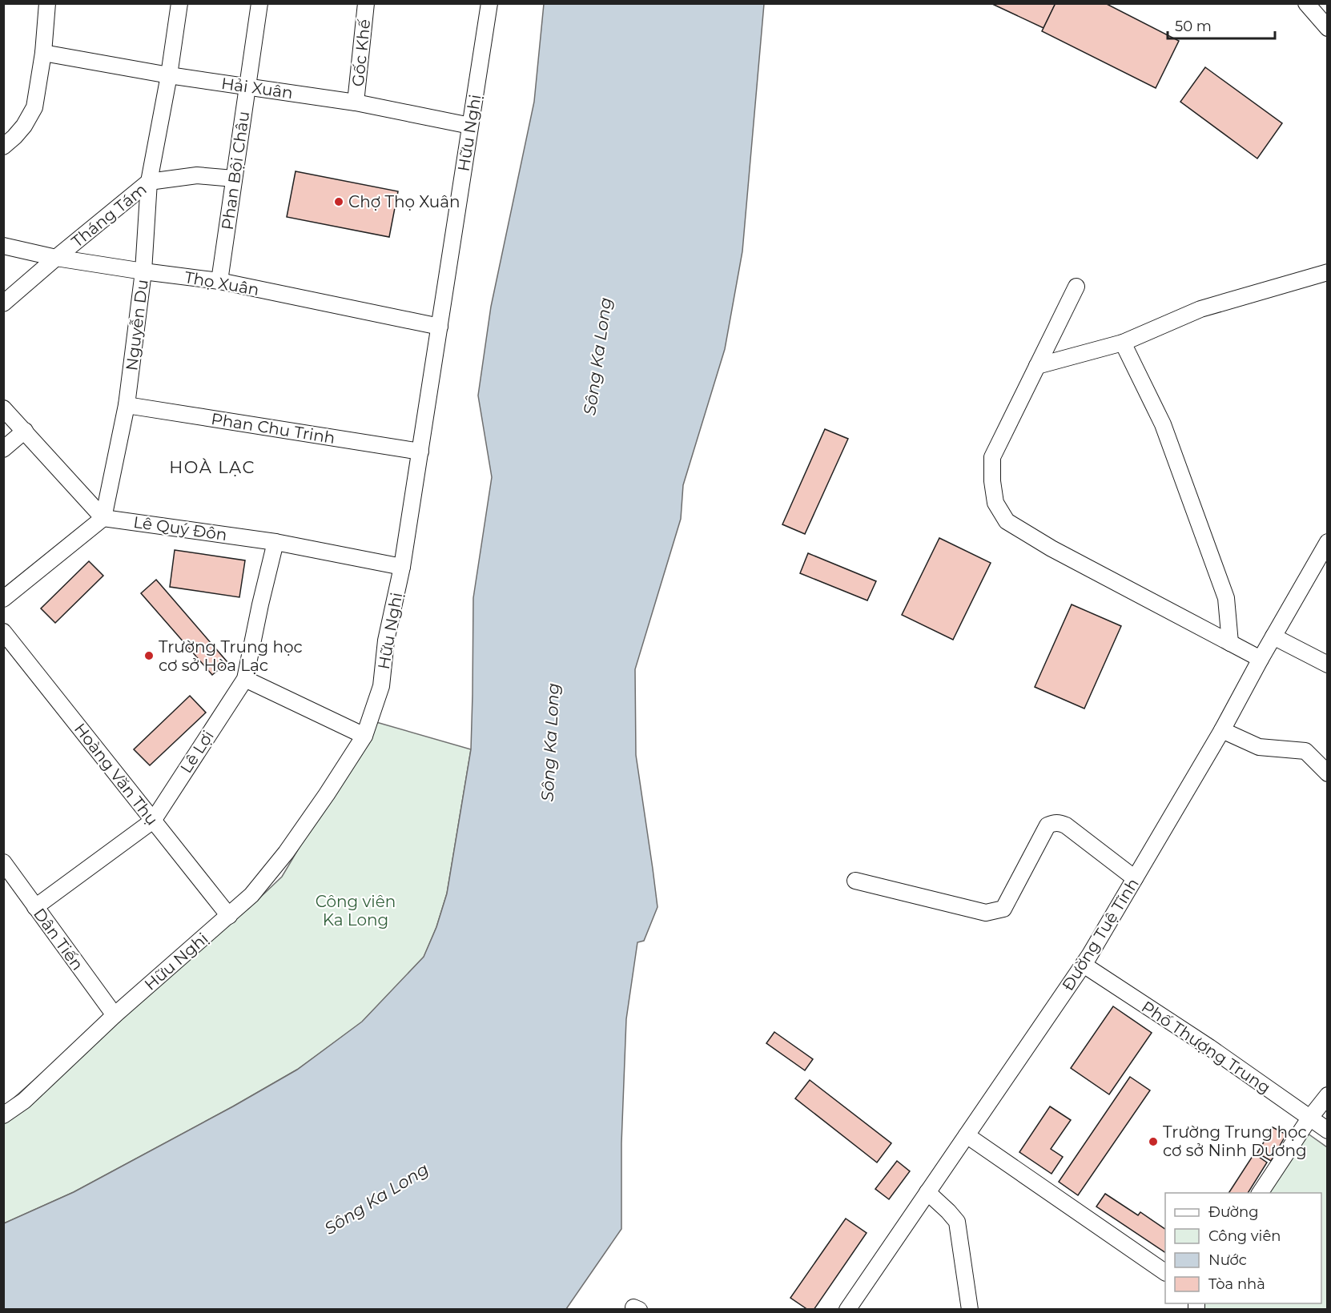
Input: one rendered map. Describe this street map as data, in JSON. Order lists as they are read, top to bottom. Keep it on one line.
{"streets":{"street":["Gốc Khế","Hải Xuân","Hữu Nghị","Phan Bội Châu","Tháng Tám","Thọ Xuân","Nguyễn Du","Phan Chu Trinh","Lê Quý Đôn","Lê Lợi","Hoàng Văn Thụ","Đường Tuệ Tĩnh","Dân Tiến","Phố Thượng Trung"]},"crossings":[["Gốc Khế","Hải Xuân"],["Hải Xuân","Hữu Nghị"],["Hải Xuân","Phan Bội Châu"],["Hải Xuân","Nguyễn Du"],["Hữu Nghị","Thọ Xuân"],["Hữu Nghị","Phan Chu Trinh"],["Hữu Nghị","Lê Quý Đôn"],["Hữu Nghị","Hoàng Văn Thụ"],["Hữu Nghị","Dân Tiến"],["Phan Bội Châu","Tháng Tám"],["Phan Bội Châu","Thọ Xuân"],["Tháng Tám","Thọ Xuân"],["Tháng Tám","Nguyễn Du"],["Thọ Xuân","Nguyễn Du"],["Nguyễn Du","Phan Chu Trinh"],["Nguyễn Du","Lê Quý Đôn"],["Lê Quý Đôn","Lê Lợi"],["Lê Lợi","Hoàng Văn Thụ"],["Lê Lợi","Dân Tiến"],["Đường Tuệ Tĩnh","Phố Thượng Trung"]],"districts":["HOÀ LẠC"],"water":["Sông Ka Long"],"parks":["Công viên Ka Long"],"places":["Chợ Thọ Xuân","Trường Trung học cơ sở Hòa Lạc","Trường Trung học cơ sở Ninh Dương"],"legend":["Đường","Công viên","Nước","Tòa nhà"],"scale_bar":"50 m"}
